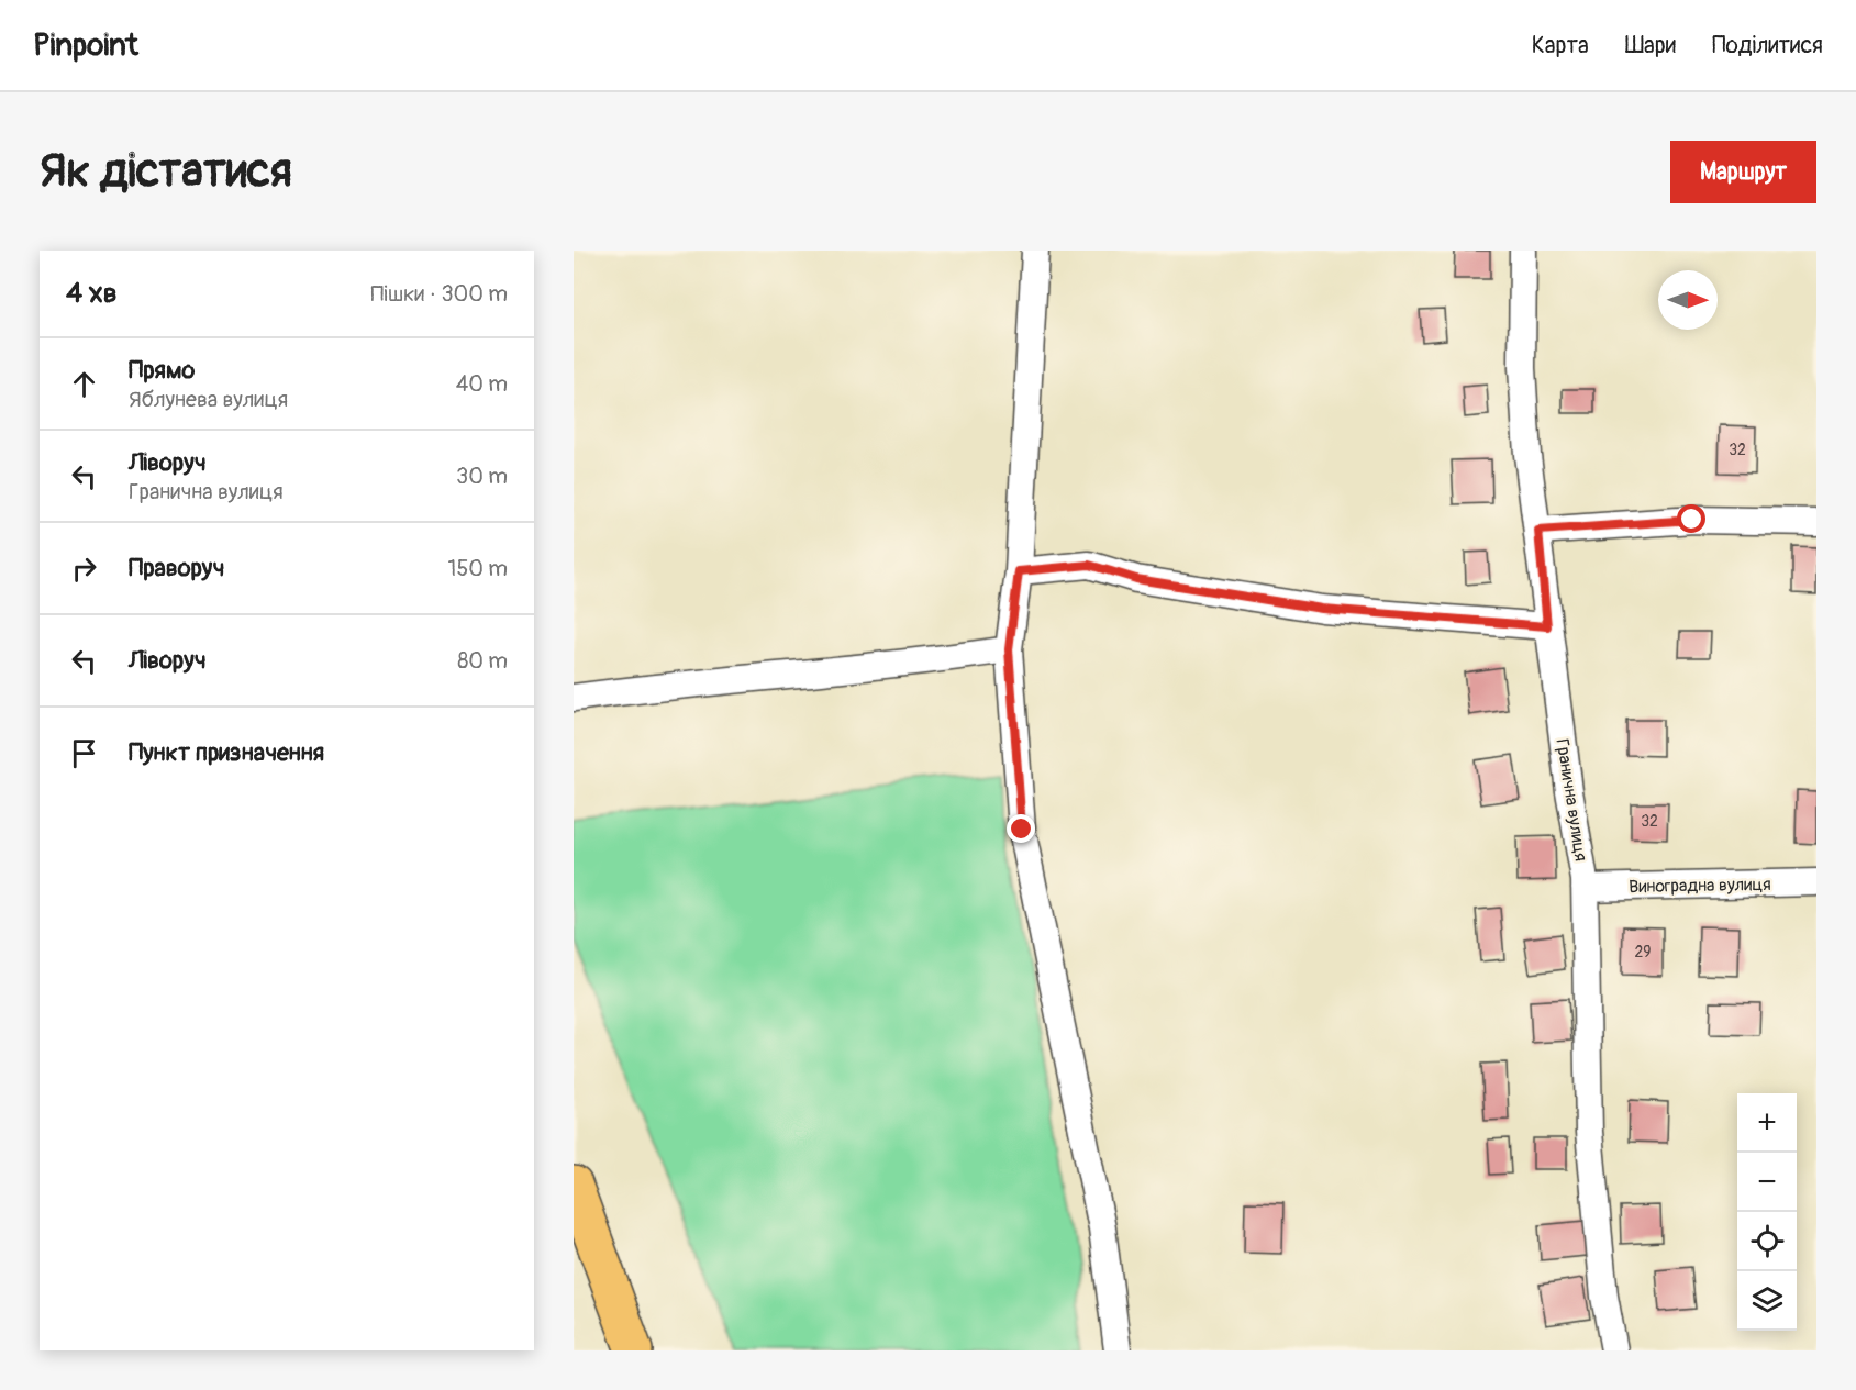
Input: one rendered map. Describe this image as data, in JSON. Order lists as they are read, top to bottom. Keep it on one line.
{"streets":{"street":["Гранична вулиця","Виноградна вулиця"]},"crossings":[["Гранична вулиця","Виноградна вулиця"]],"house_numbers":["32","32","29"],"north":"right","page":{"header":"Pinpoint","nav":["Карта","Шари","Поділитися"],"buttons":"Маршрут","title":"Як дістатися","heading":["4 хв","Пішки · 300 m"],"list":[["Прямо","Яблунева вулиця","40 m"],["Ліворуч","Гранична вулиця","30 m"],["Праворуч","150 m"],["Ліворуч","80 m"],"Пункт призначення"],"map_buttons":["+","−"]}}
